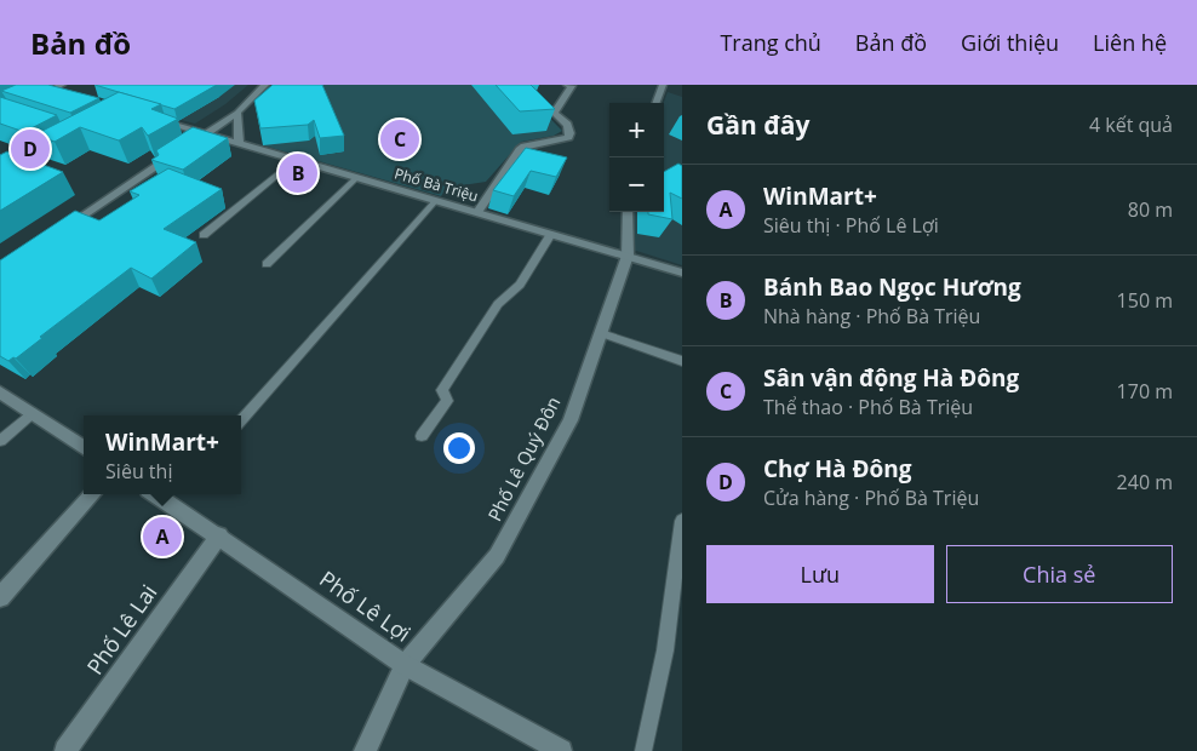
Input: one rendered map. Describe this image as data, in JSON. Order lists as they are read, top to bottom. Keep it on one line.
{"streets":{"street":["Phố Bà Triệu","Phố Lê Quý Đôn","Phố Lê Lợi","Phố Lê Lai"]},"crossings":[["Phố Bà Triệu","Phố Lê Quý Đôn"],["Phố Lê Quý Đôn","Phố Lê Lợi"],["Phố Lê Lợi","Phố Lê Lai"]],"page":{"header":"Bản đồ","nav":["Trang chủ","Bản đồ","Giới thiệu","Liên hệ"],"heading":["Gần đây","4 kết quả"],"map_buttons":["+","−"],"pins":["C","D","B","A"],"list":[{"mark":"A","name":"WinMart+","note":"Siêu thị · Phố Lê Lợi","value":"80 m"},{"mark":"B","name":"Bánh Bao Ngọc Hương","note":"Nhà hàng · Phố Bà Triệu","value":"150 m"},{"mark":"C","name":"Sân vận động Hà Đông","note":"Thể thao · Phố Bà Triệu","value":"170 m"},{"mark":"D","name":"Chợ Hà Đông","note":"Cửa hàng · Phố Bà Triệu","value":"240 m"}],"popup":["WinMart+","Siêu thị"],"buttons":["Lưu","Chia sẻ"]}}
